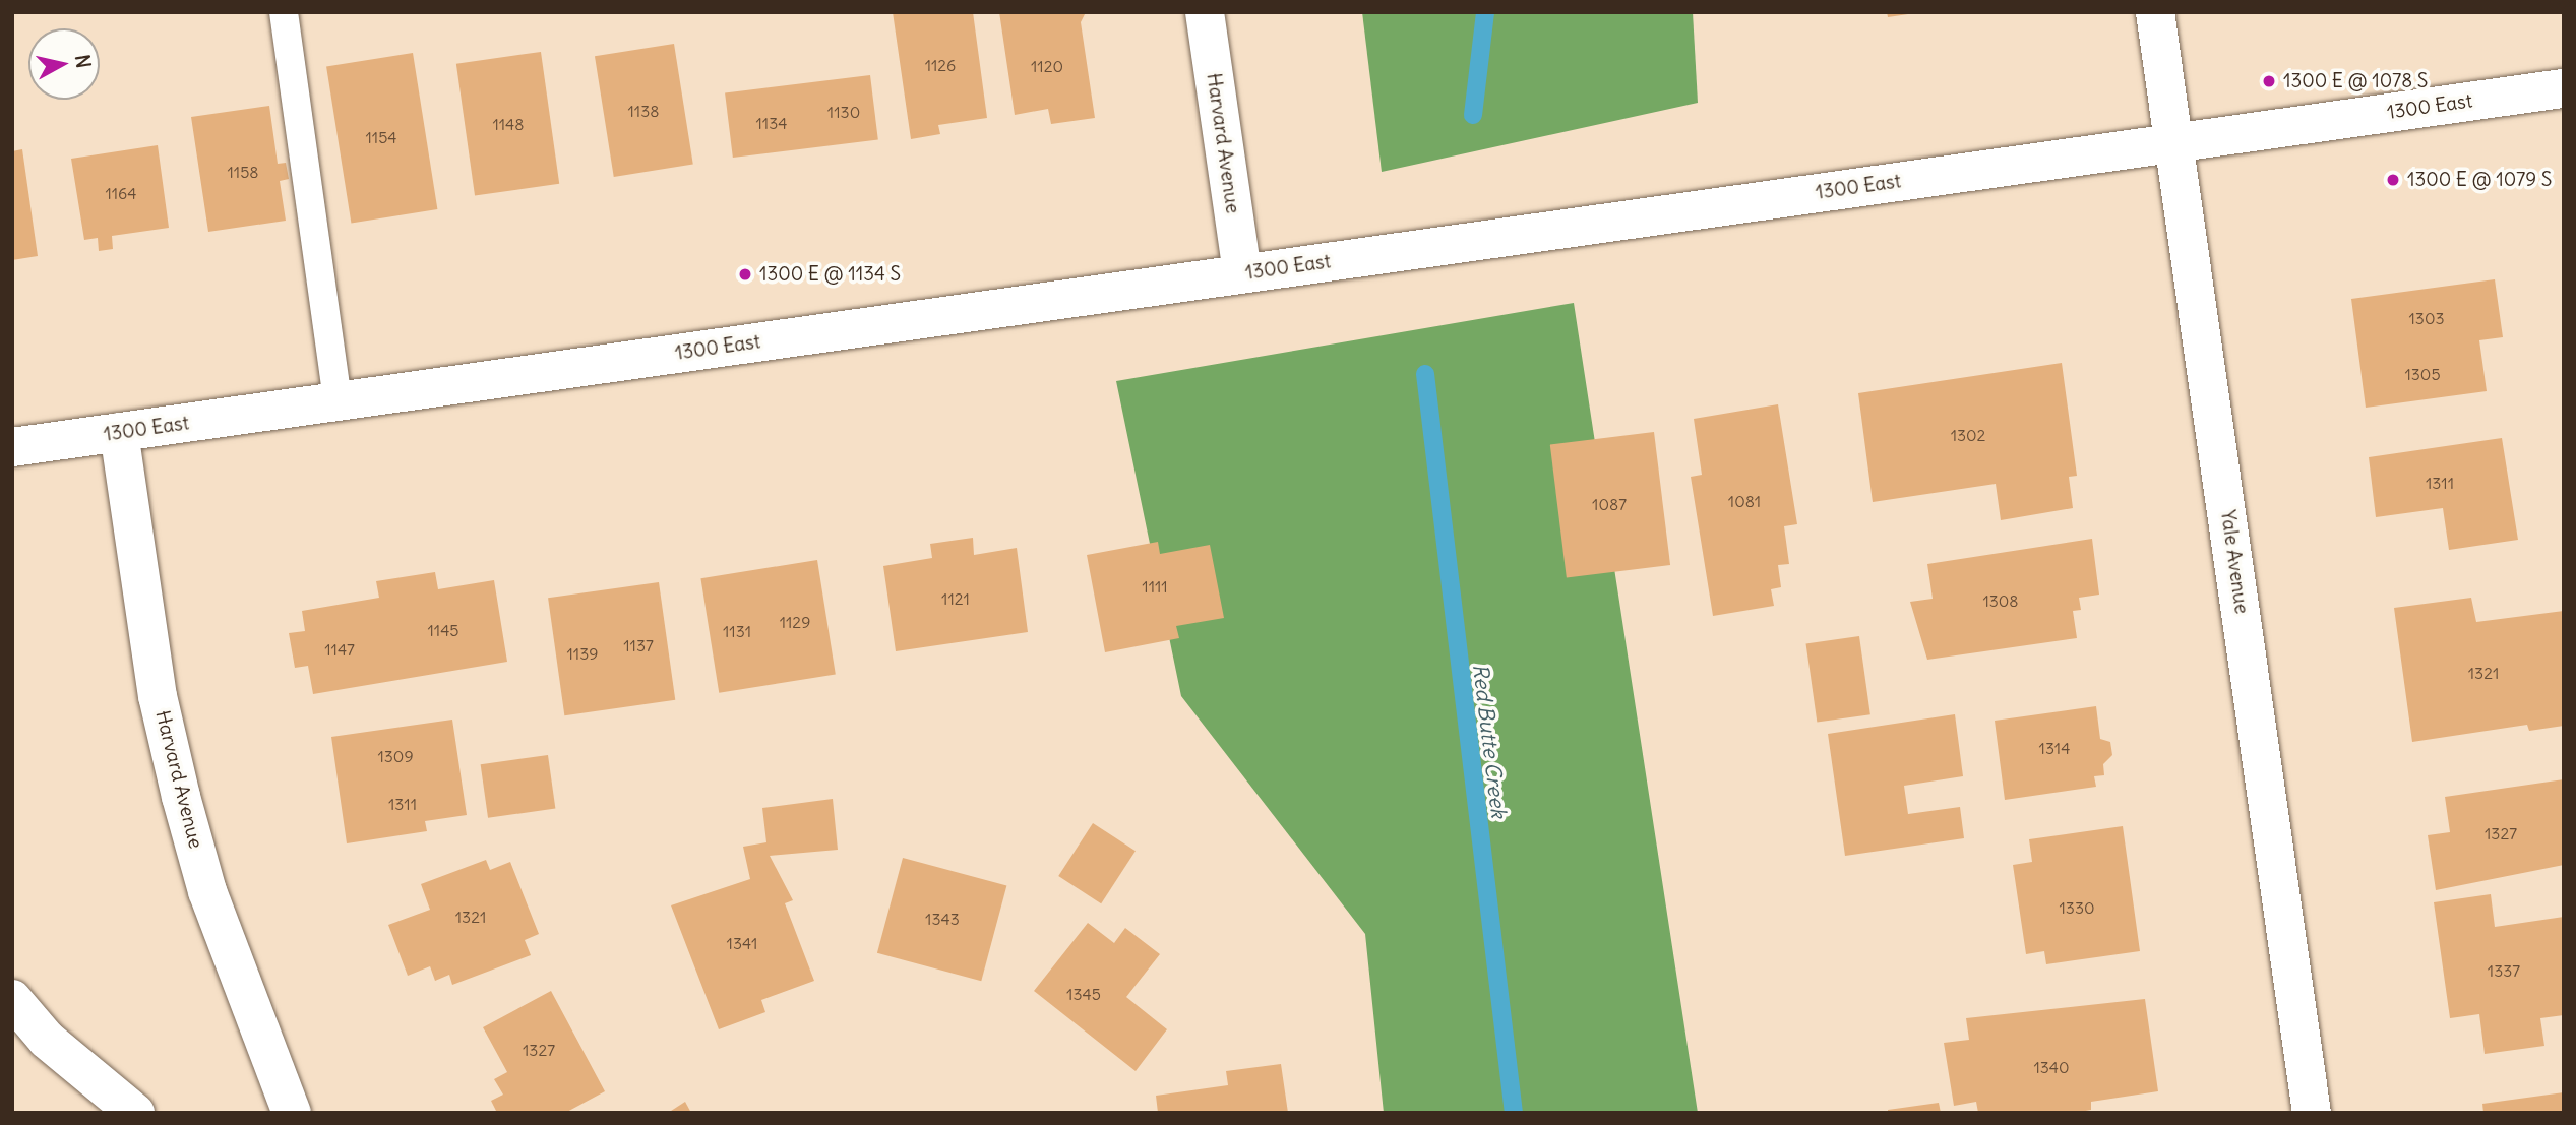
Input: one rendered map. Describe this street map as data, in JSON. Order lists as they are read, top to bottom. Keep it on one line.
{"streets":{"main road":["1300 East","Harvard Avenue","Yale Avenue"]},"crossings":[["1300 East","Harvard Avenue"],["1300 East","Yale Avenue"]],"water":["Red Butte Creek"],"places":["1300 E @ 1078 S","1300 E @ 1079 S","1300 E @ 1134 S"],"house_numbers":["1126","1120","1138","1130","1134","1148","1154","1158","1164","1303","1305","1302","1311","1081","1087","1111","1121","1308","1129","1145","1131","1137","1147","1139","1321","1314","1309","1311","1327","1330","1321","1343","1341","1337","1345","1327","1340"],"north":"right"}
